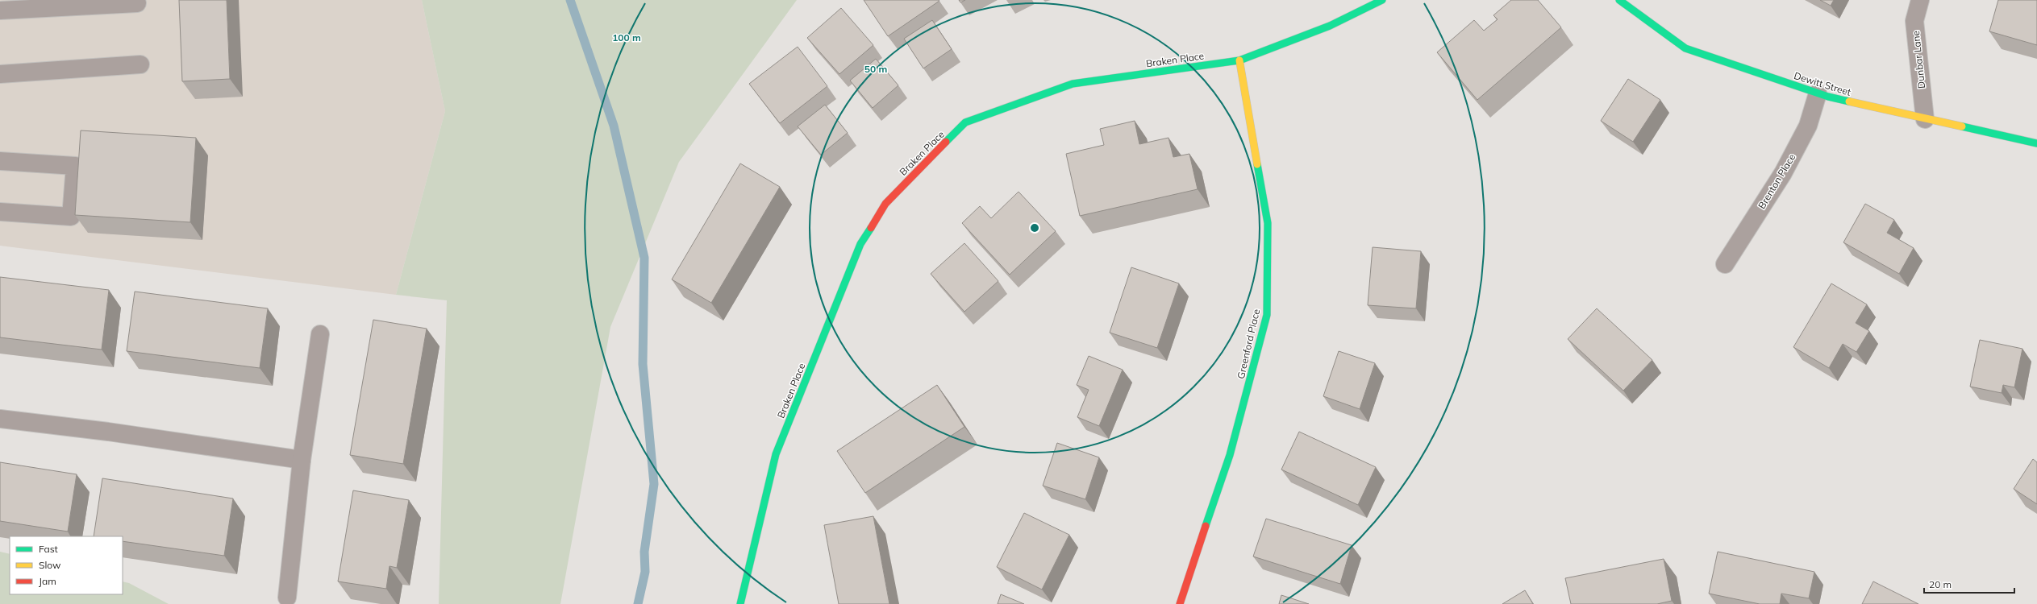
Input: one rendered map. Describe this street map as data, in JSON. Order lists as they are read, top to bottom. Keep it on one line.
{"streets":{"street":["Braken Place","Dunbar Lane","Dewitt Street","Brenton Place","Greenford Place"]},"crossings":[["Braken Place","Greenford Place"],["Dunbar Lane","Dewitt Street"],["Dewitt Street","Brenton Place"]],"legend":["Fast","Slow","Jam"],"scale_bar":"20 m","rings":["100 m","50 m"]}
